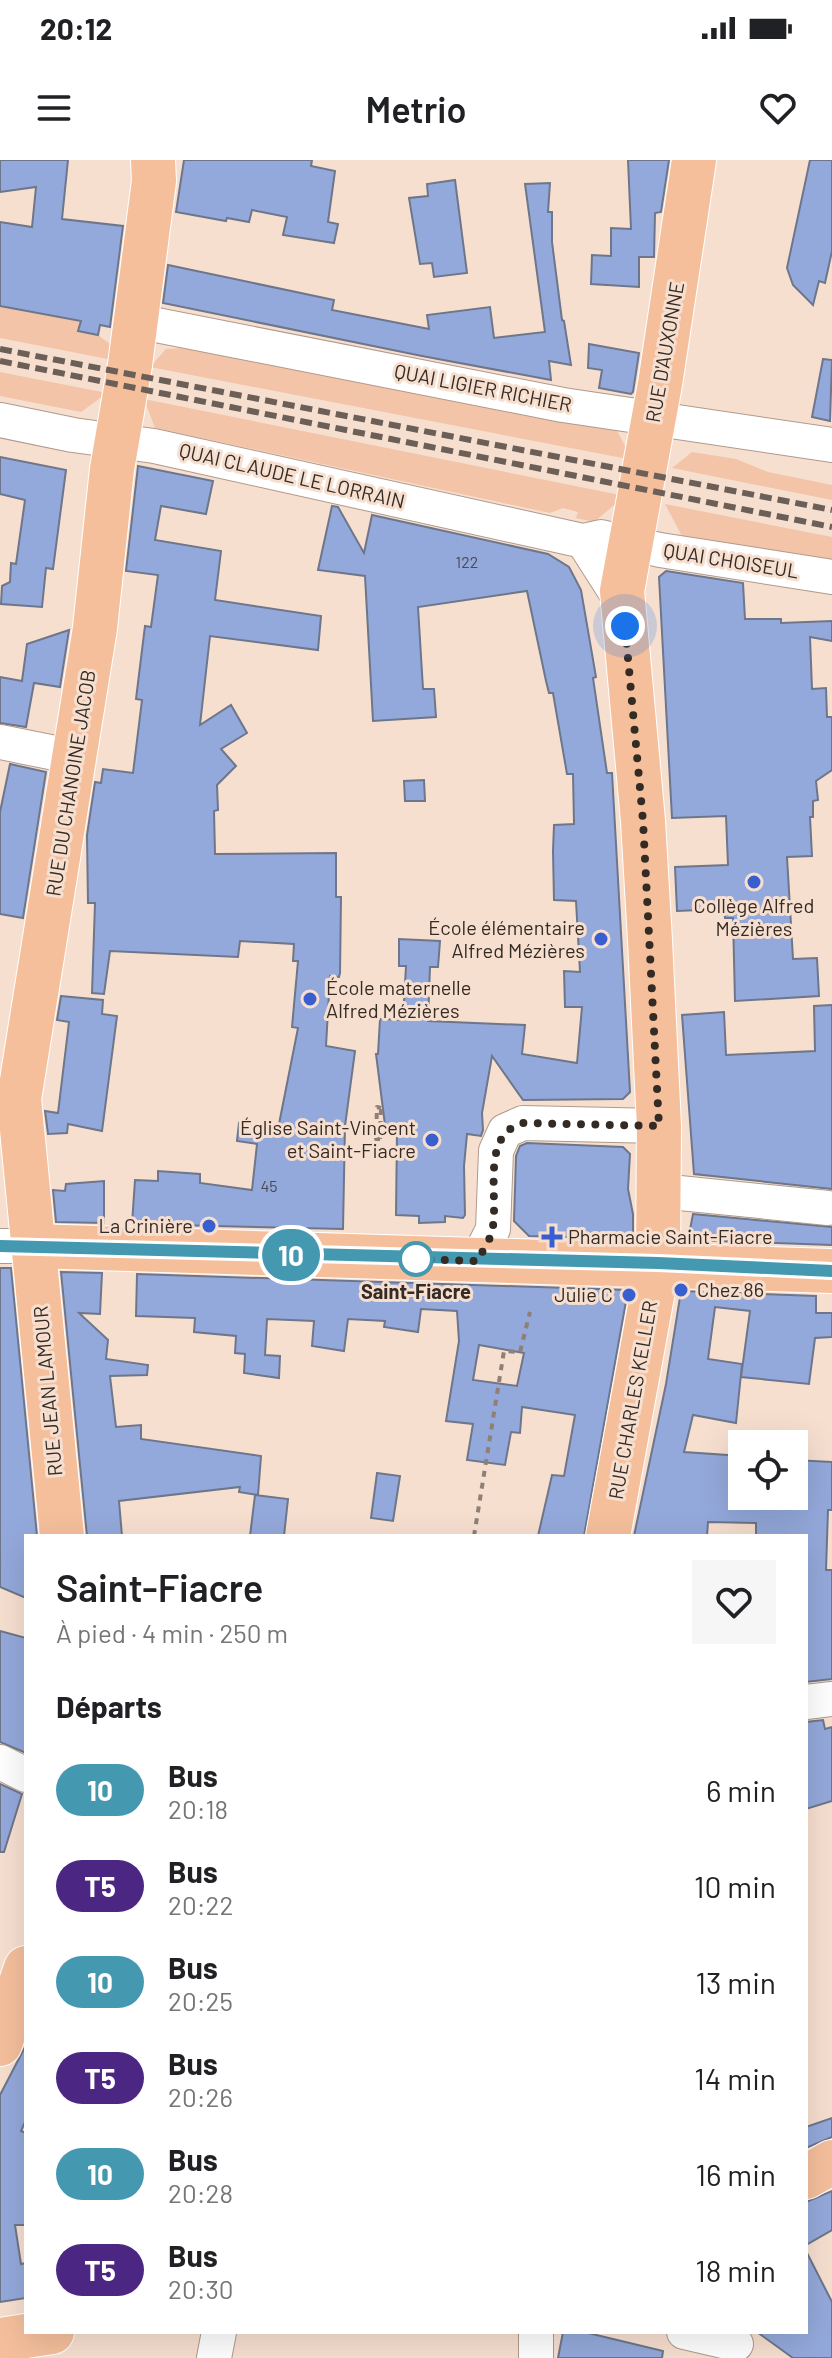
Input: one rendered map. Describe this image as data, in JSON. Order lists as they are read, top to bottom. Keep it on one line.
{"streets":{"main road":["RUE D'AUXONNE","RUE DU CHANOINE JACOB","RUE JEAN LAMOUR","RUE CHARLES KELLER"],"street":["QUAI LIGIER RICHIER","QUAI CLAUDE LE LORRAIN","QUAI CHOISEUL"]},"crossings":[["RUE D'AUXONNE","QUAI LIGIER RICHIER"],["RUE D'AUXONNE","QUAI CLAUDE LE LORRAIN"],["RUE D'AUXONNE","QUAI CHOISEUL"],["RUE D'AUXONNE","RUE CHARLES KELLER"],["QUAI LIGIER RICHIER","RUE DU CHANOINE JACOB"],["QUAI CLAUDE LE LORRAIN","QUAI CHOISEUL"],["QUAI CLAUDE LE LORRAIN","RUE DU CHANOINE JACOB"],["RUE DU CHANOINE JACOB","RUE JEAN LAMOUR"]],"places":{"other":["Collège Alfred Mézières","École élémentaire Alfred Mézières","École maternelle Alfred Mézières","Église Saint-Vincent et Saint-Fiacre","La Crinière","Saint-Fiacre","Chez 86","Julie C"],"health":["Pharmacie Saint-Fiacre"]},"lines":["bus line 10"],"house_numbers":["122","45"],"page":{"status":"20:12","header":"Metrio","on_map":"10","heading":[["Saint-Fiacre","À pied · 4 min · 250 m"],"Départs"],"list":[{"mark":"10","name":"Bus","note":"20:18","value":"6 min"},{"mark":"T5","name":"Bus","note":"20:22","value":"10 min"},{"mark":"10","name":"Bus","note":"20:25","value":"13 min"},{"mark":"T5","name":"Bus","note":"20:26","value":"14 min"},{"mark":"10","name":"Bus","note":"20:28","value":"16 min"},{"mark":"T5","name":"Bus","note":"20:30","value":"18 min"}]}}
